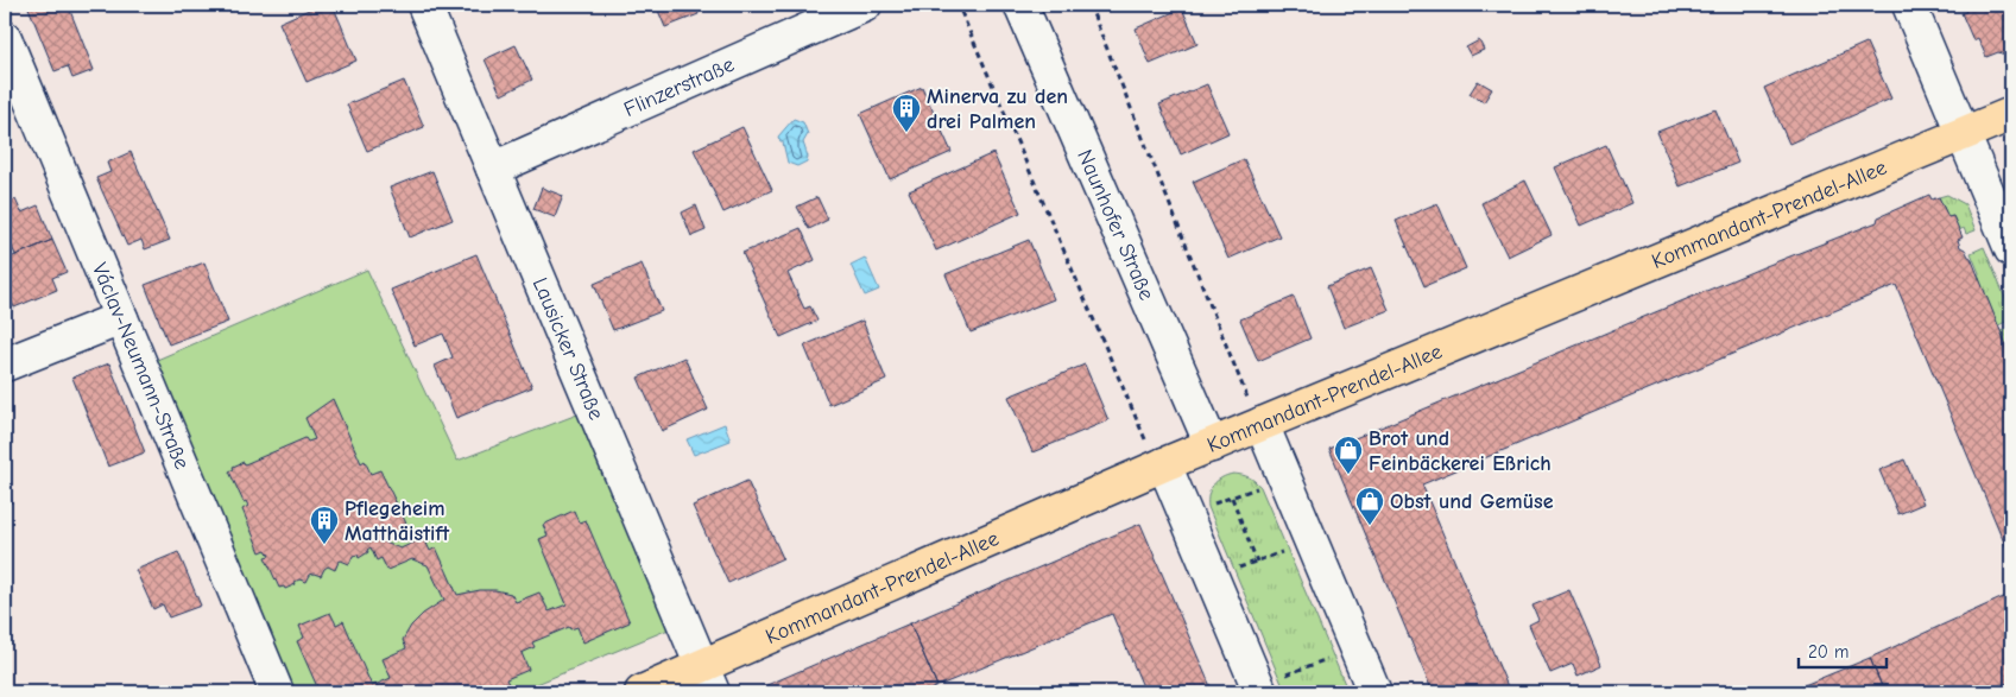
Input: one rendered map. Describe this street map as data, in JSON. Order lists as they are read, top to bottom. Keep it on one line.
{"streets":{"main road":["Kommandant-Prendel-Allee"],"street":["Flinzerstraße","Naunhofer Straße","Lausicker Straße","Václav-Neumann-Straße"]},"crossings":[["Flinzerstraße","Lausicker Straße"],["Kommandant-Prendel-Allee","Naunhofer Straße"],["Kommandant-Prendel-Allee","Lausicker Straße"]],"places":{"building":["Minerva zu den drei Palmen","Pflegeheim Matthäistift"],"shop":["Brot und Feinbäckerei Eßrich","Obst und Gemüse"]},"scale_bar":"20 m"}
